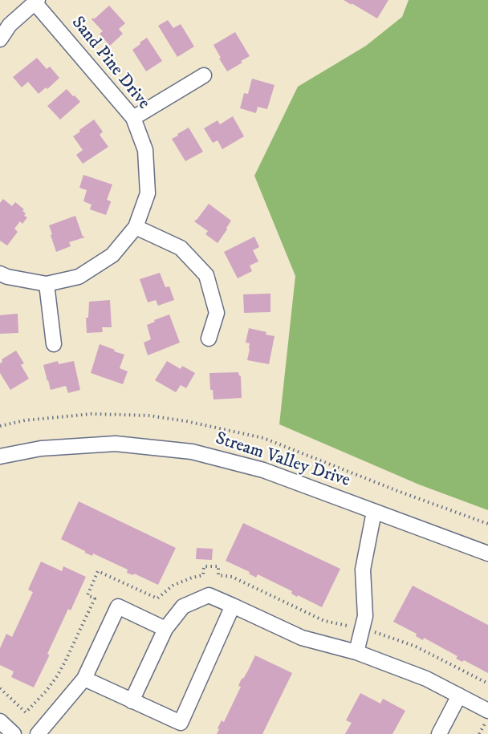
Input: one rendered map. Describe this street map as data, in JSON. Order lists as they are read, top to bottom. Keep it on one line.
{"streets":{"street":["Sand Pine Drive","Stream Valley Drive"]}}
